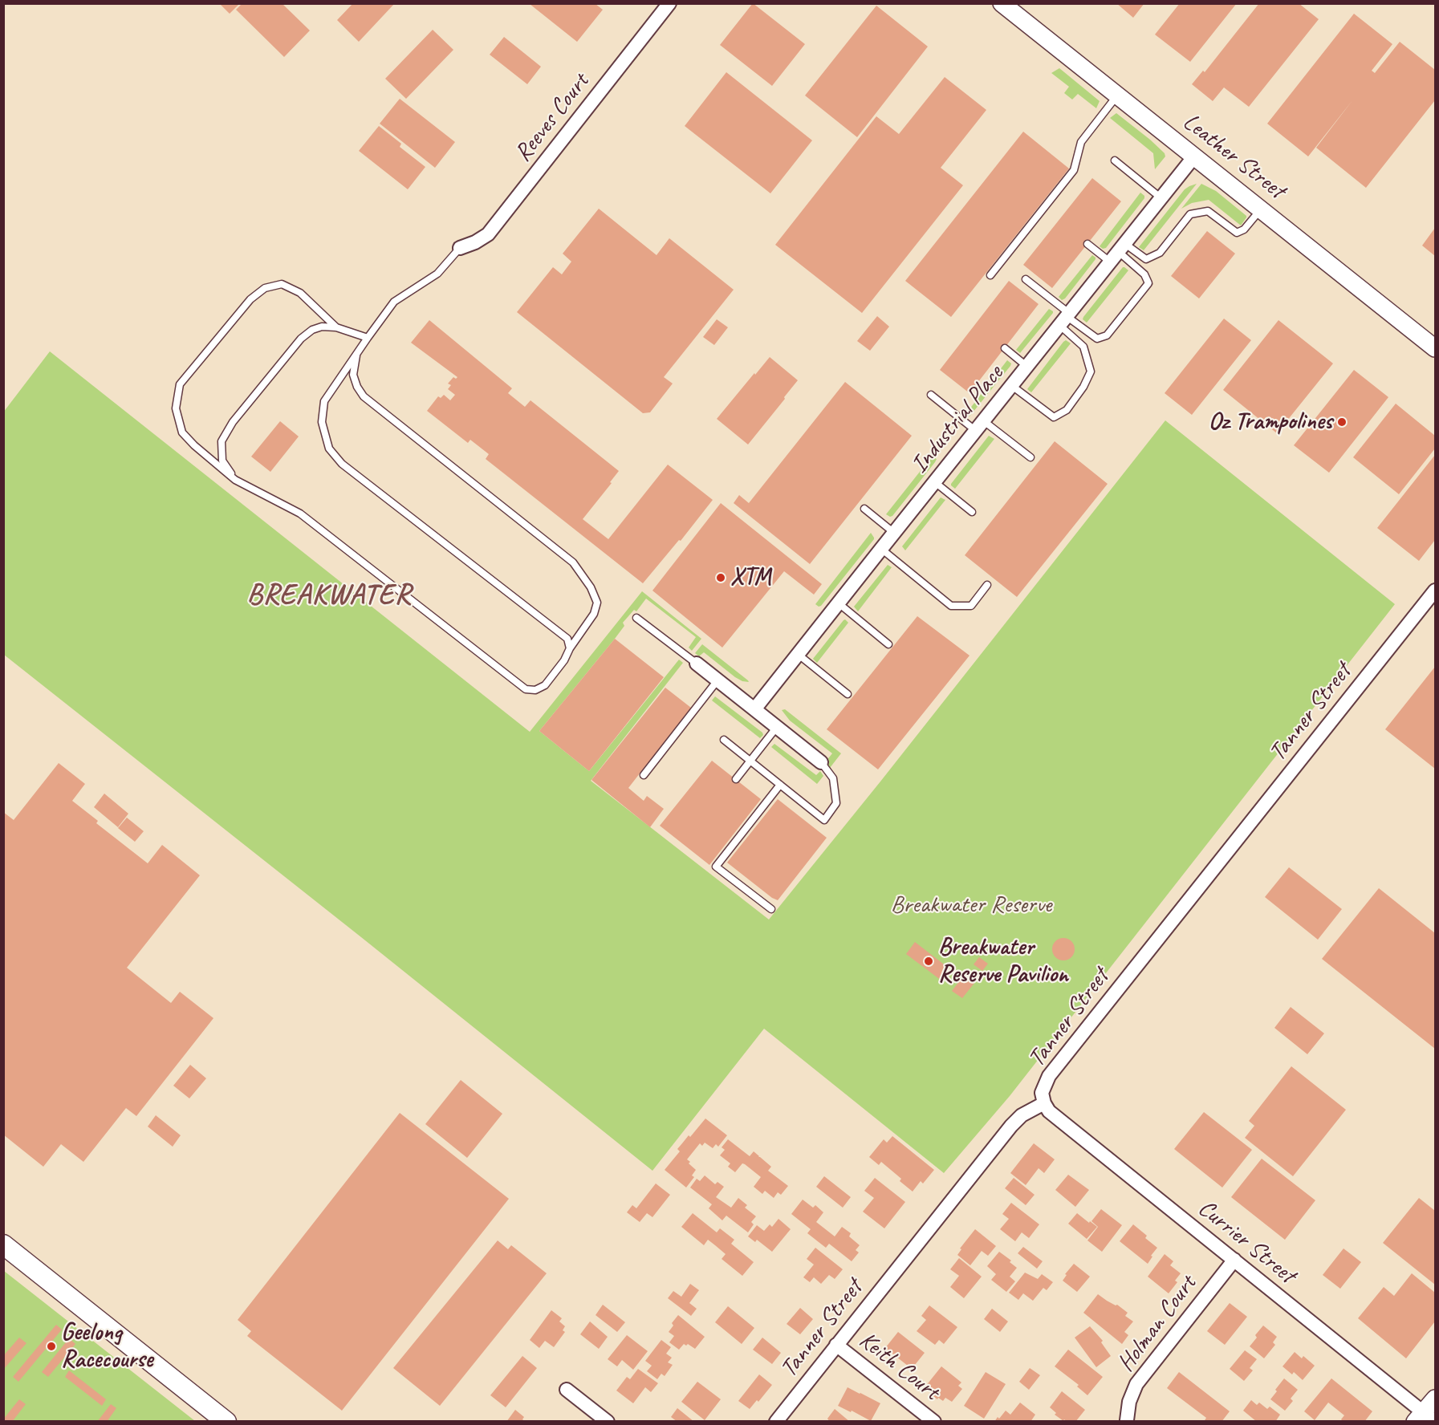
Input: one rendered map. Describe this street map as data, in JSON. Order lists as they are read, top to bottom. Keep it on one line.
{"streets":{"street":["Reeves Court","Leather Street","Industrial Place","Tanner Street","Currier Street","Holman Court","Keith Court"]},"crossings":[["Leather Street","Industrial Place"],["Tanner Street","Currier Street"],["Tanner Street","Keith Court"],["Currier Street","Holman Court"]],"districts":["BREAKWATER"],"parks":["Breakwater Reserve"],"places":["Oz Trampolines","XTM","Breakwater Reserve Pavilion","Geelong Racecourse"]}
